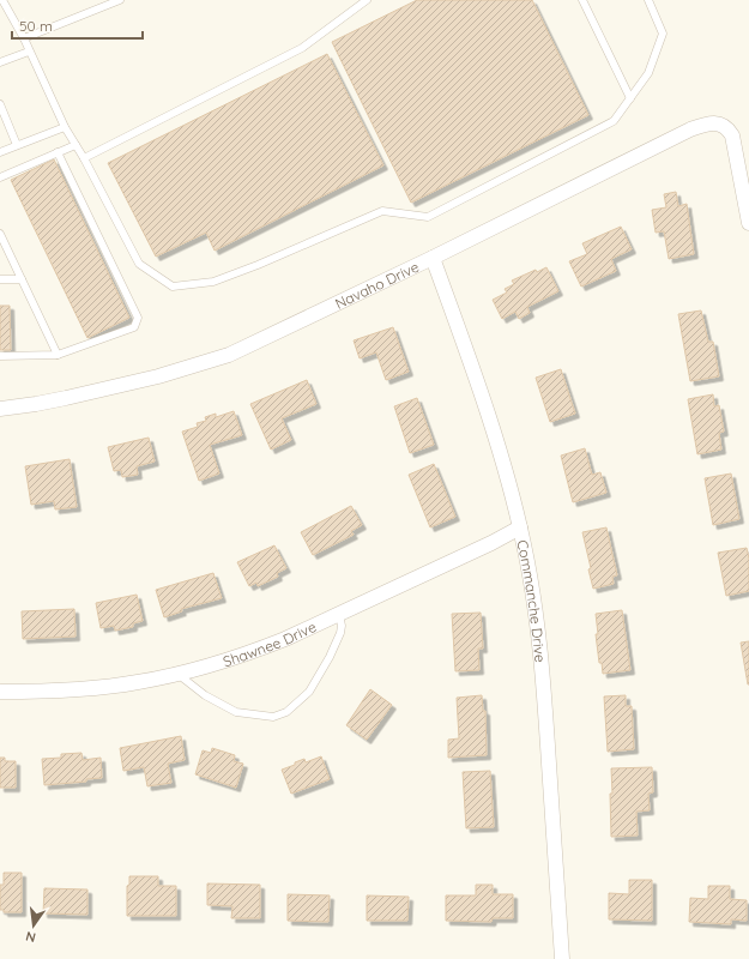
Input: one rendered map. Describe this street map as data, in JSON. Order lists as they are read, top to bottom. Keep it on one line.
{"streets":{"street":["Navaho Drive","Commanche Drive","Shawnee Drive"]},"crossings":[["Navaho Drive","Commanche Drive"],["Commanche Drive","Shawnee Drive"]],"scale_bar":"50 m","north":"bottom"}
